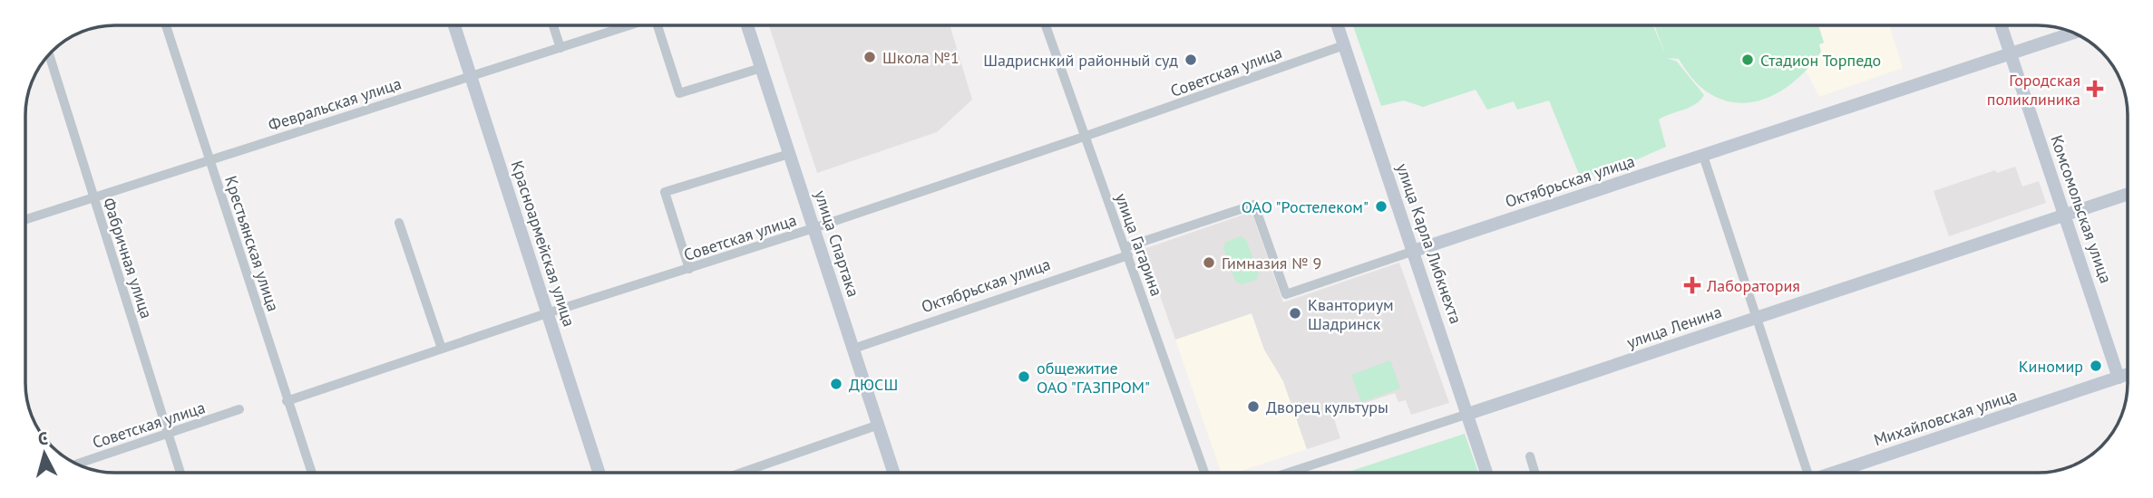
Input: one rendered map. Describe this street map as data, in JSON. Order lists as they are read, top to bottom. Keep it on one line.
{"streets":{"street":["Советская улица","Февральская улица","Октябрьская улица","Комсомольская улица","Крестьянская улица","Красноармейская улица","улица Спартака","улица Карла Либкнехта","улица Гагарина","Фабричная улица","улица Ленина","Михайловская улица"]},"crossings":[["Советская улица","Крестьянская улица"],["Советская улица","Красноармейская улица"],["Советская улица","улица Спартака"],["Советская улица","улица Карла Либкнехта"],["Советская улица","улица Гагарина"],["Советская улица","Фабричная улица"],["Февральская улица","Крестьянская улица"],["Февральская улица","Красноармейская улица"],["Февральская улица","Фабричная улица"],["Октябрьская улица","Комсомольская улица"],["Октябрьская улица","улица Спартака"],["Октябрьская улица","улица Карла Либкнехта"],["Октябрьская улица","улица Гагарина"],["Комсомольская улица","улица Ленина"],["Комсомольская улица","Михайловская улица"],["улица Карла Либкнехта","улица Ленина"]],"places":{"other":["Школа №1","Шадриснкий районный суд","Стадион Торпедо","ОАО \"Ростелеком\"","Гимназия № 9","Кванториум Шадринск","Киномир","общежитие ОАО \"ГАЗПРОМ\"","ДЮСШ","Дворец культуры"],"health":["Городская поликлиника","Лаборатория"]},"north":"top"}
